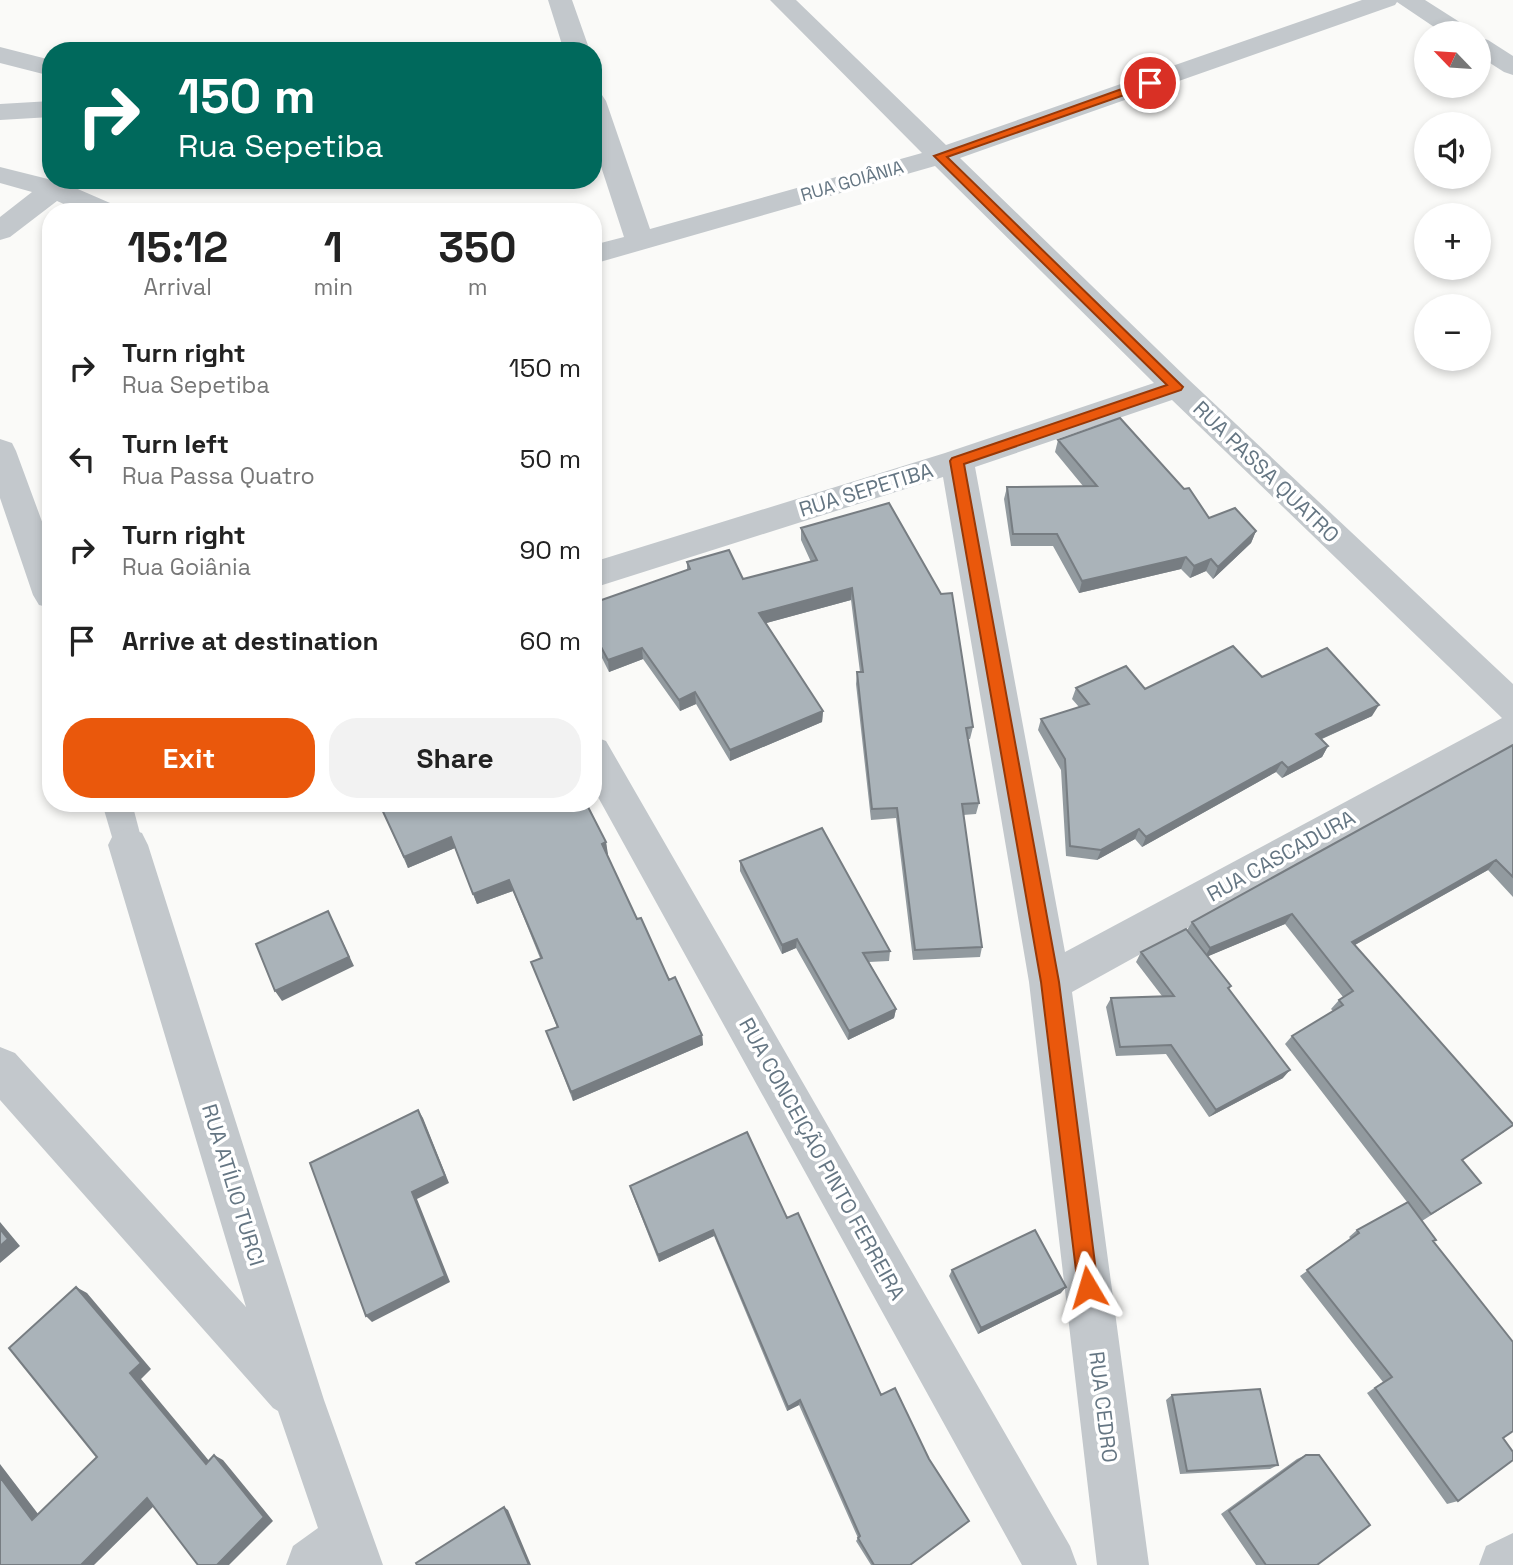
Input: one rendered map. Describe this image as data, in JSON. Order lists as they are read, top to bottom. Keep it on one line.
{"streets":{"street":["RUA GOIÂNIA","RUA PASSA QUATRO","RUA SEPETIBA","RUA CASCADURA","RUA CONCEIÇÃO PINTO FERREIRA","RUA ATÍLIO TURCI","RUA CEDRO"]},"crossings":[["RUA GOIÂNIA","RUA PASSA QUATRO"],["RUA PASSA QUATRO","RUA SEPETIBA"],["RUA SEPETIBA","RUA CEDRO"],["RUA CASCADURA","RUA CEDRO"]],"north":"top left","page":{"map_buttons":["+","−"],"turn":["150 m","Rua Sepetiba"],"eta":["15:12","Arrival","1","min","350","m"],"list":[{"name":"Turn right","note":"Rua Sepetiba","value":"150 m"},{"name":"Turn left","note":"Rua Passa Quatro","value":"50 m"},{"name":"Turn right","note":"Rua Goiânia","value":"90 m"},{"name":"Arrive at destination","value":"60 m"}],"buttons":["Exit","Share"]}}
